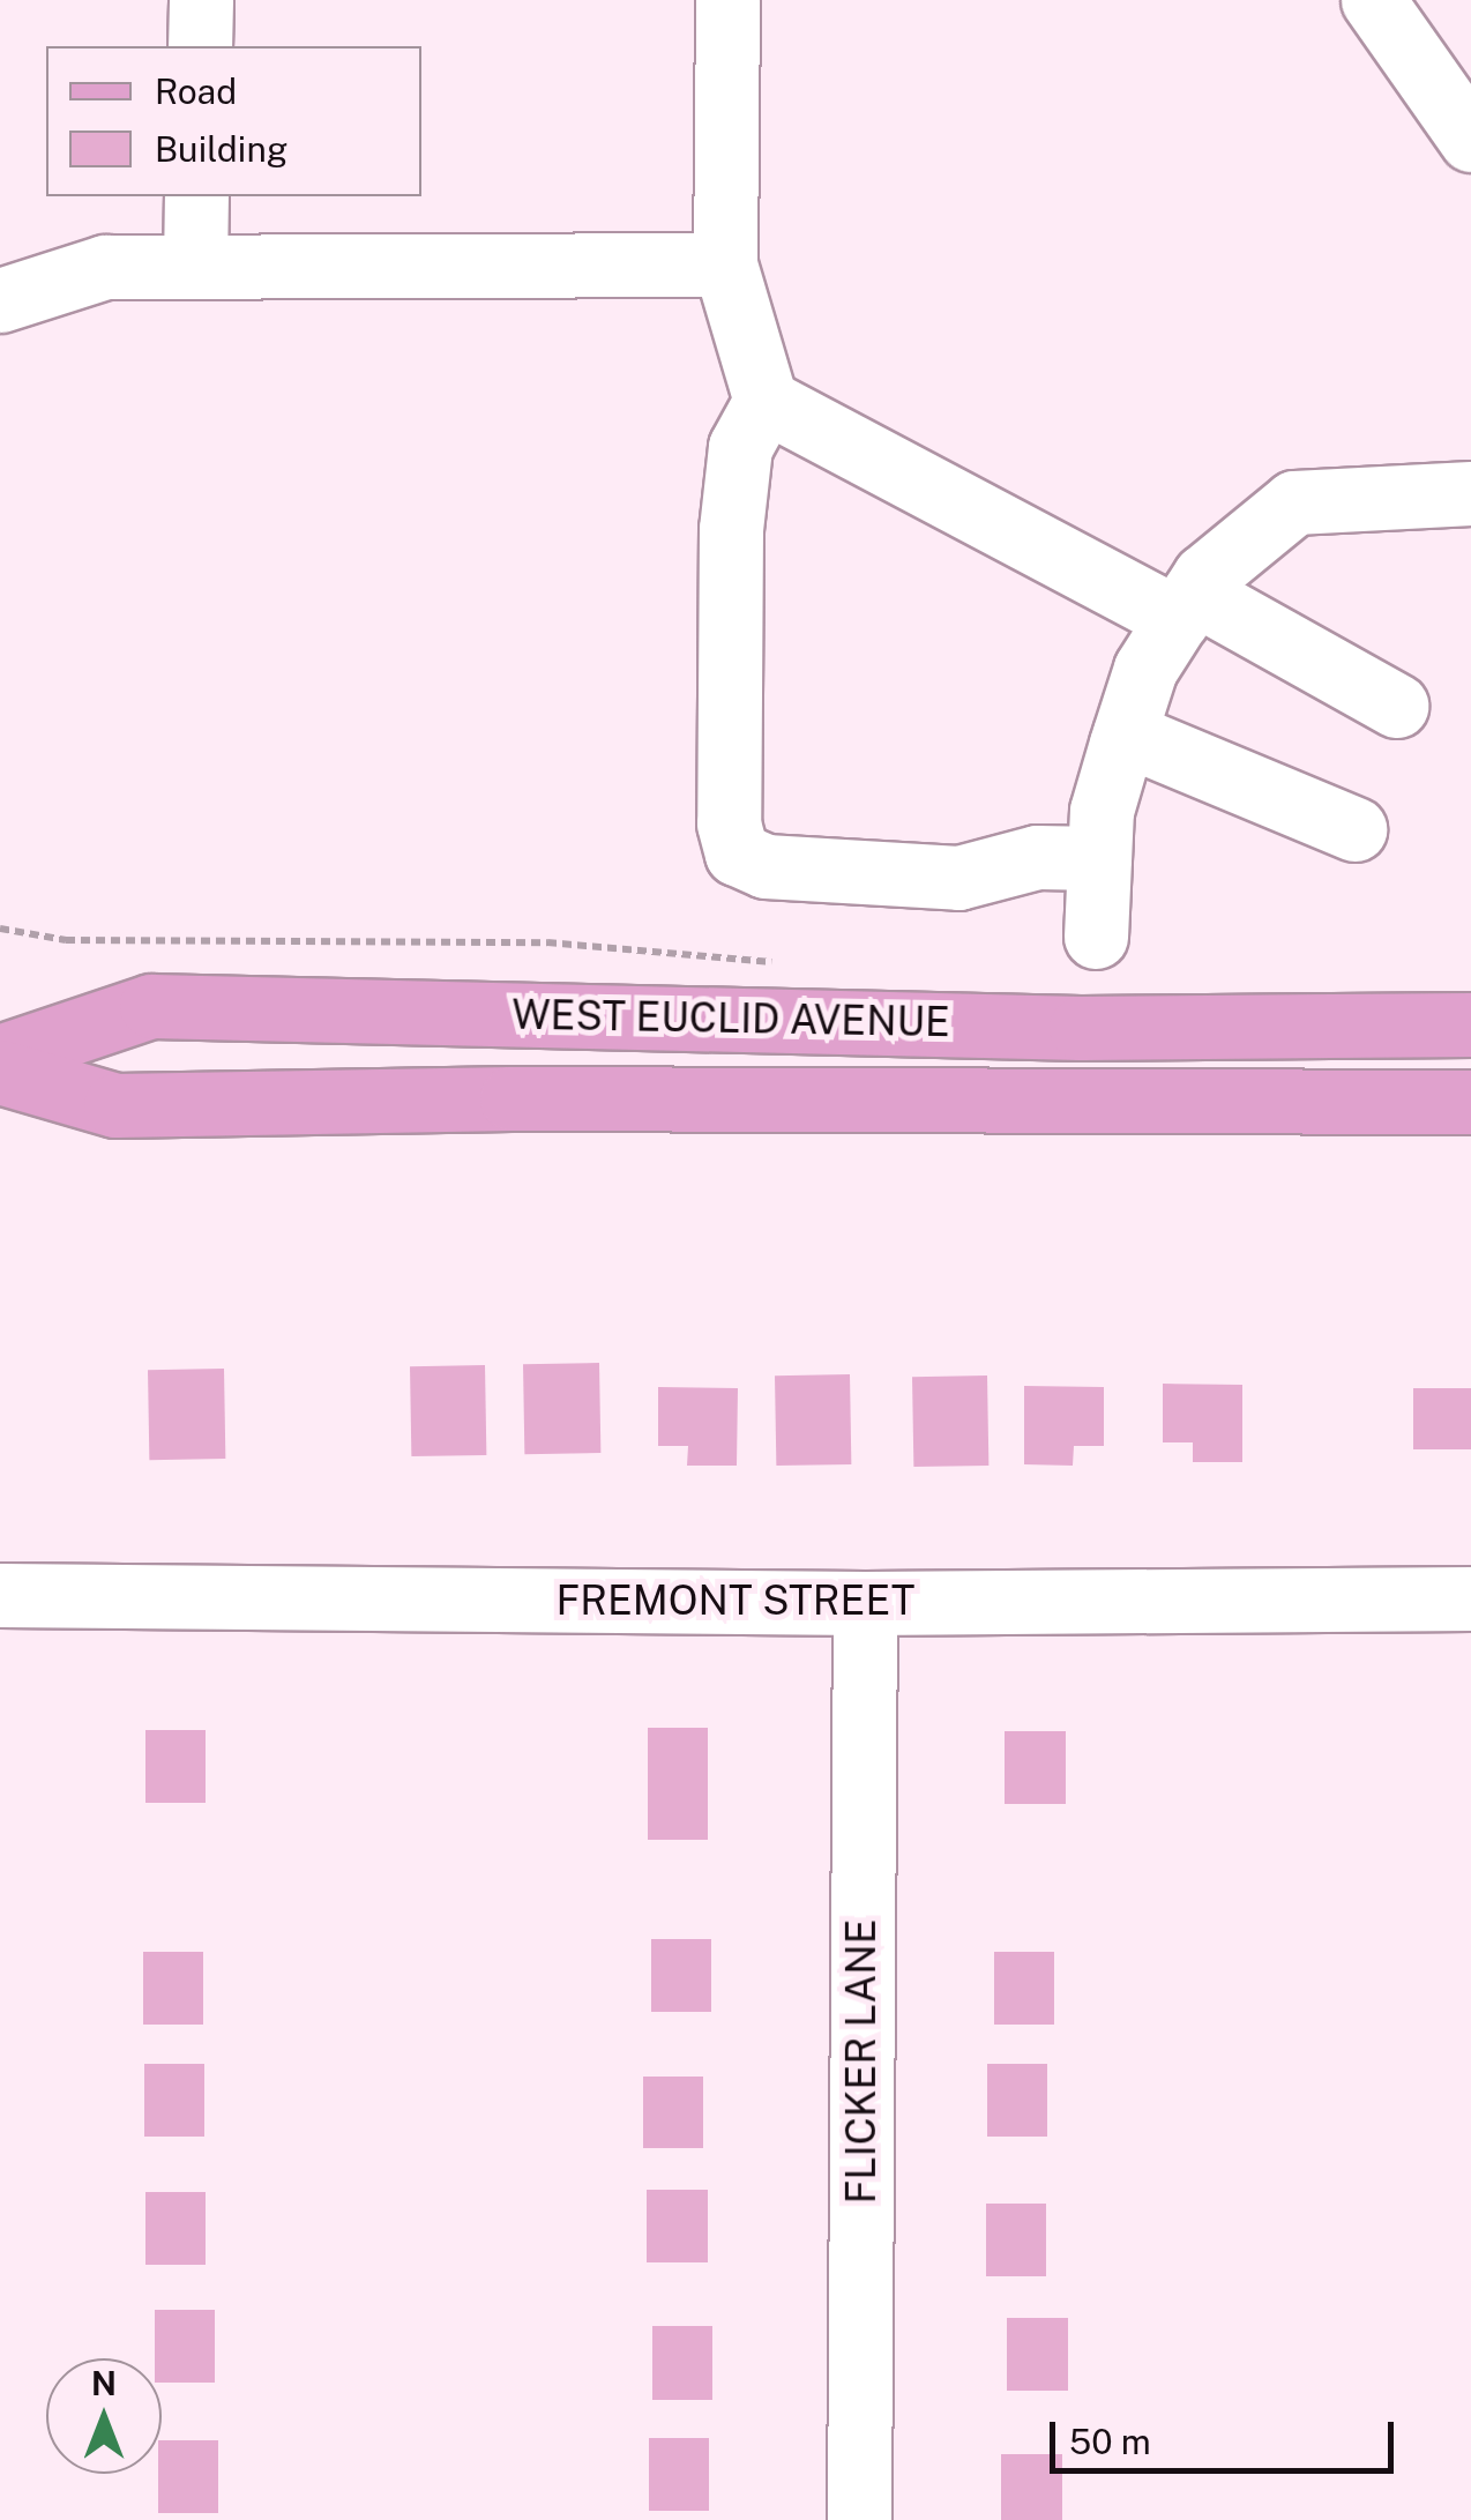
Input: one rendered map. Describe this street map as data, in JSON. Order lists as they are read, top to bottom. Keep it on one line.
{"streets":{"main road":["WEST EUCLID AVENUE"],"street":["FREMONT STREET","FLICKER LANE"]},"crossings":[["FREMONT STREET","FLICKER LANE"]],"legend":["Road","Building"],"scale_bar":"50 m","north":"top"}
